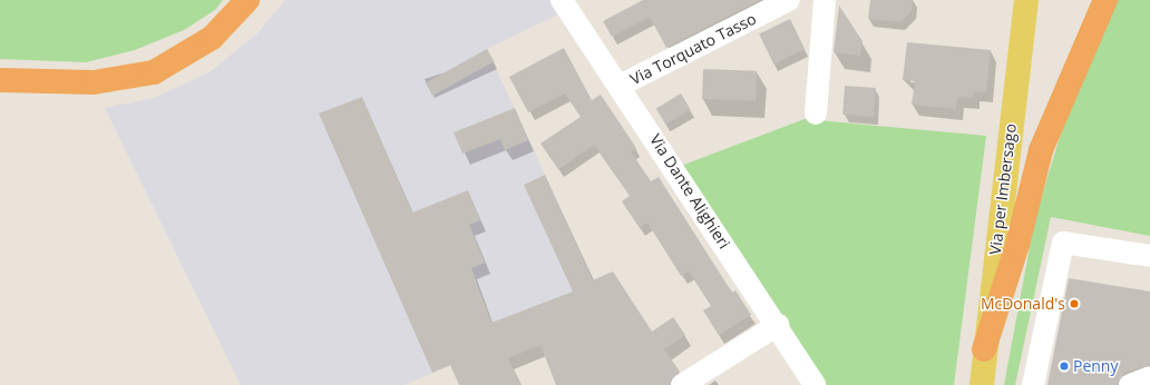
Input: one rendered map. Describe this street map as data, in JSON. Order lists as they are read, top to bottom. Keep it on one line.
{"streets":{"main road":["Via per Imbersago"],"street":["Via Torquato Tasso","Via Dante Alighieri"]},"crossings":[["Via Torquato Tasso","Via Dante Alighieri"]],"places":["McDonald's","Penny"]}
